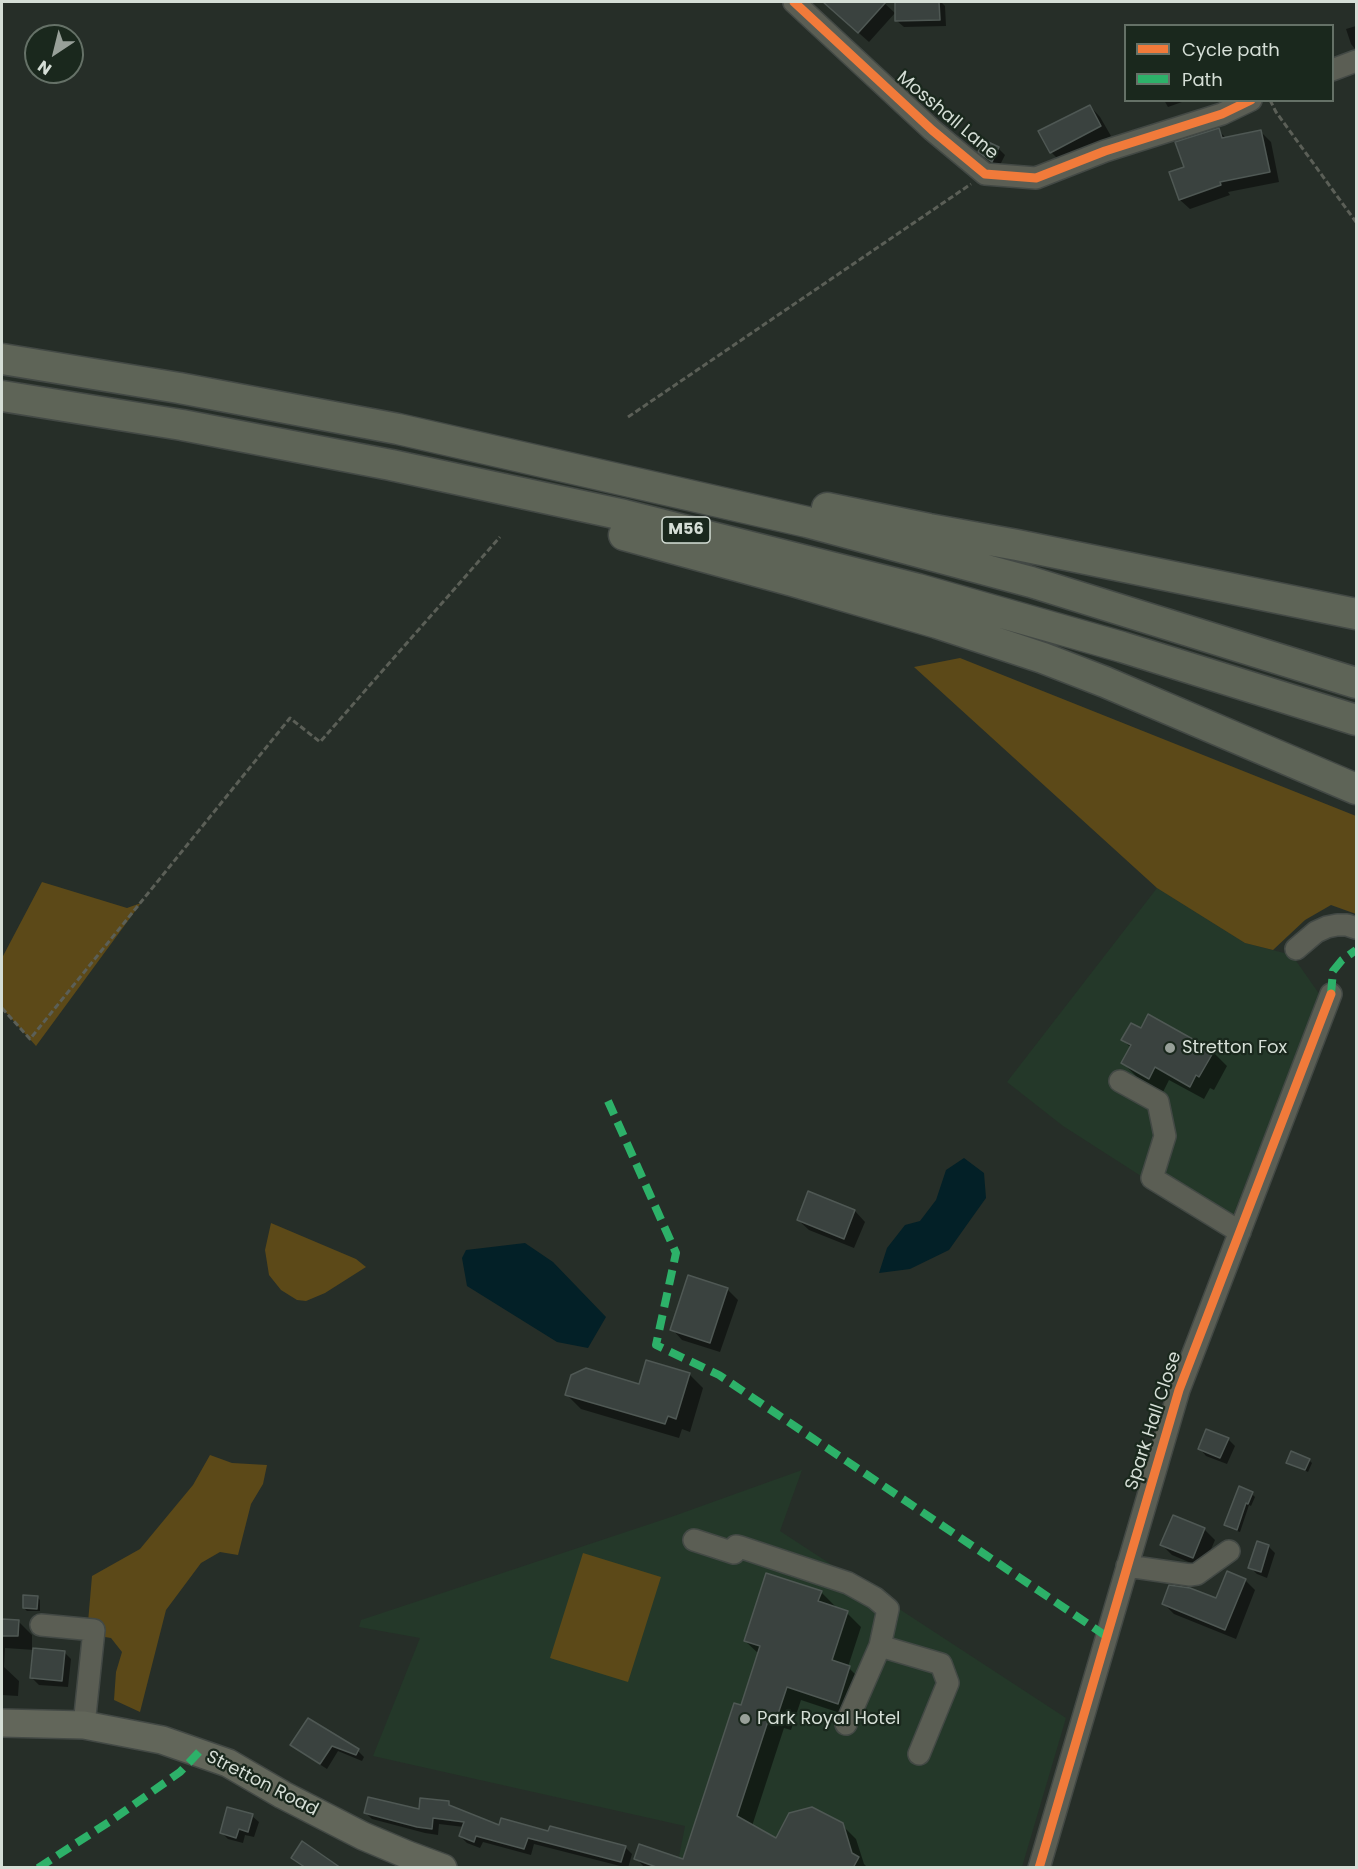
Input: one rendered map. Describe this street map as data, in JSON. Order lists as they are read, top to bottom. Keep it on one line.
{"streets":{"highway":["M56"],"main road":["Stretton Road"],"street":["Mosshall Lane","Spark Hall Close"]},"places":["Stretton Fox","Park Royal Hotel"],"legend":["Cycle path","Path"],"north":"bottom left"}
